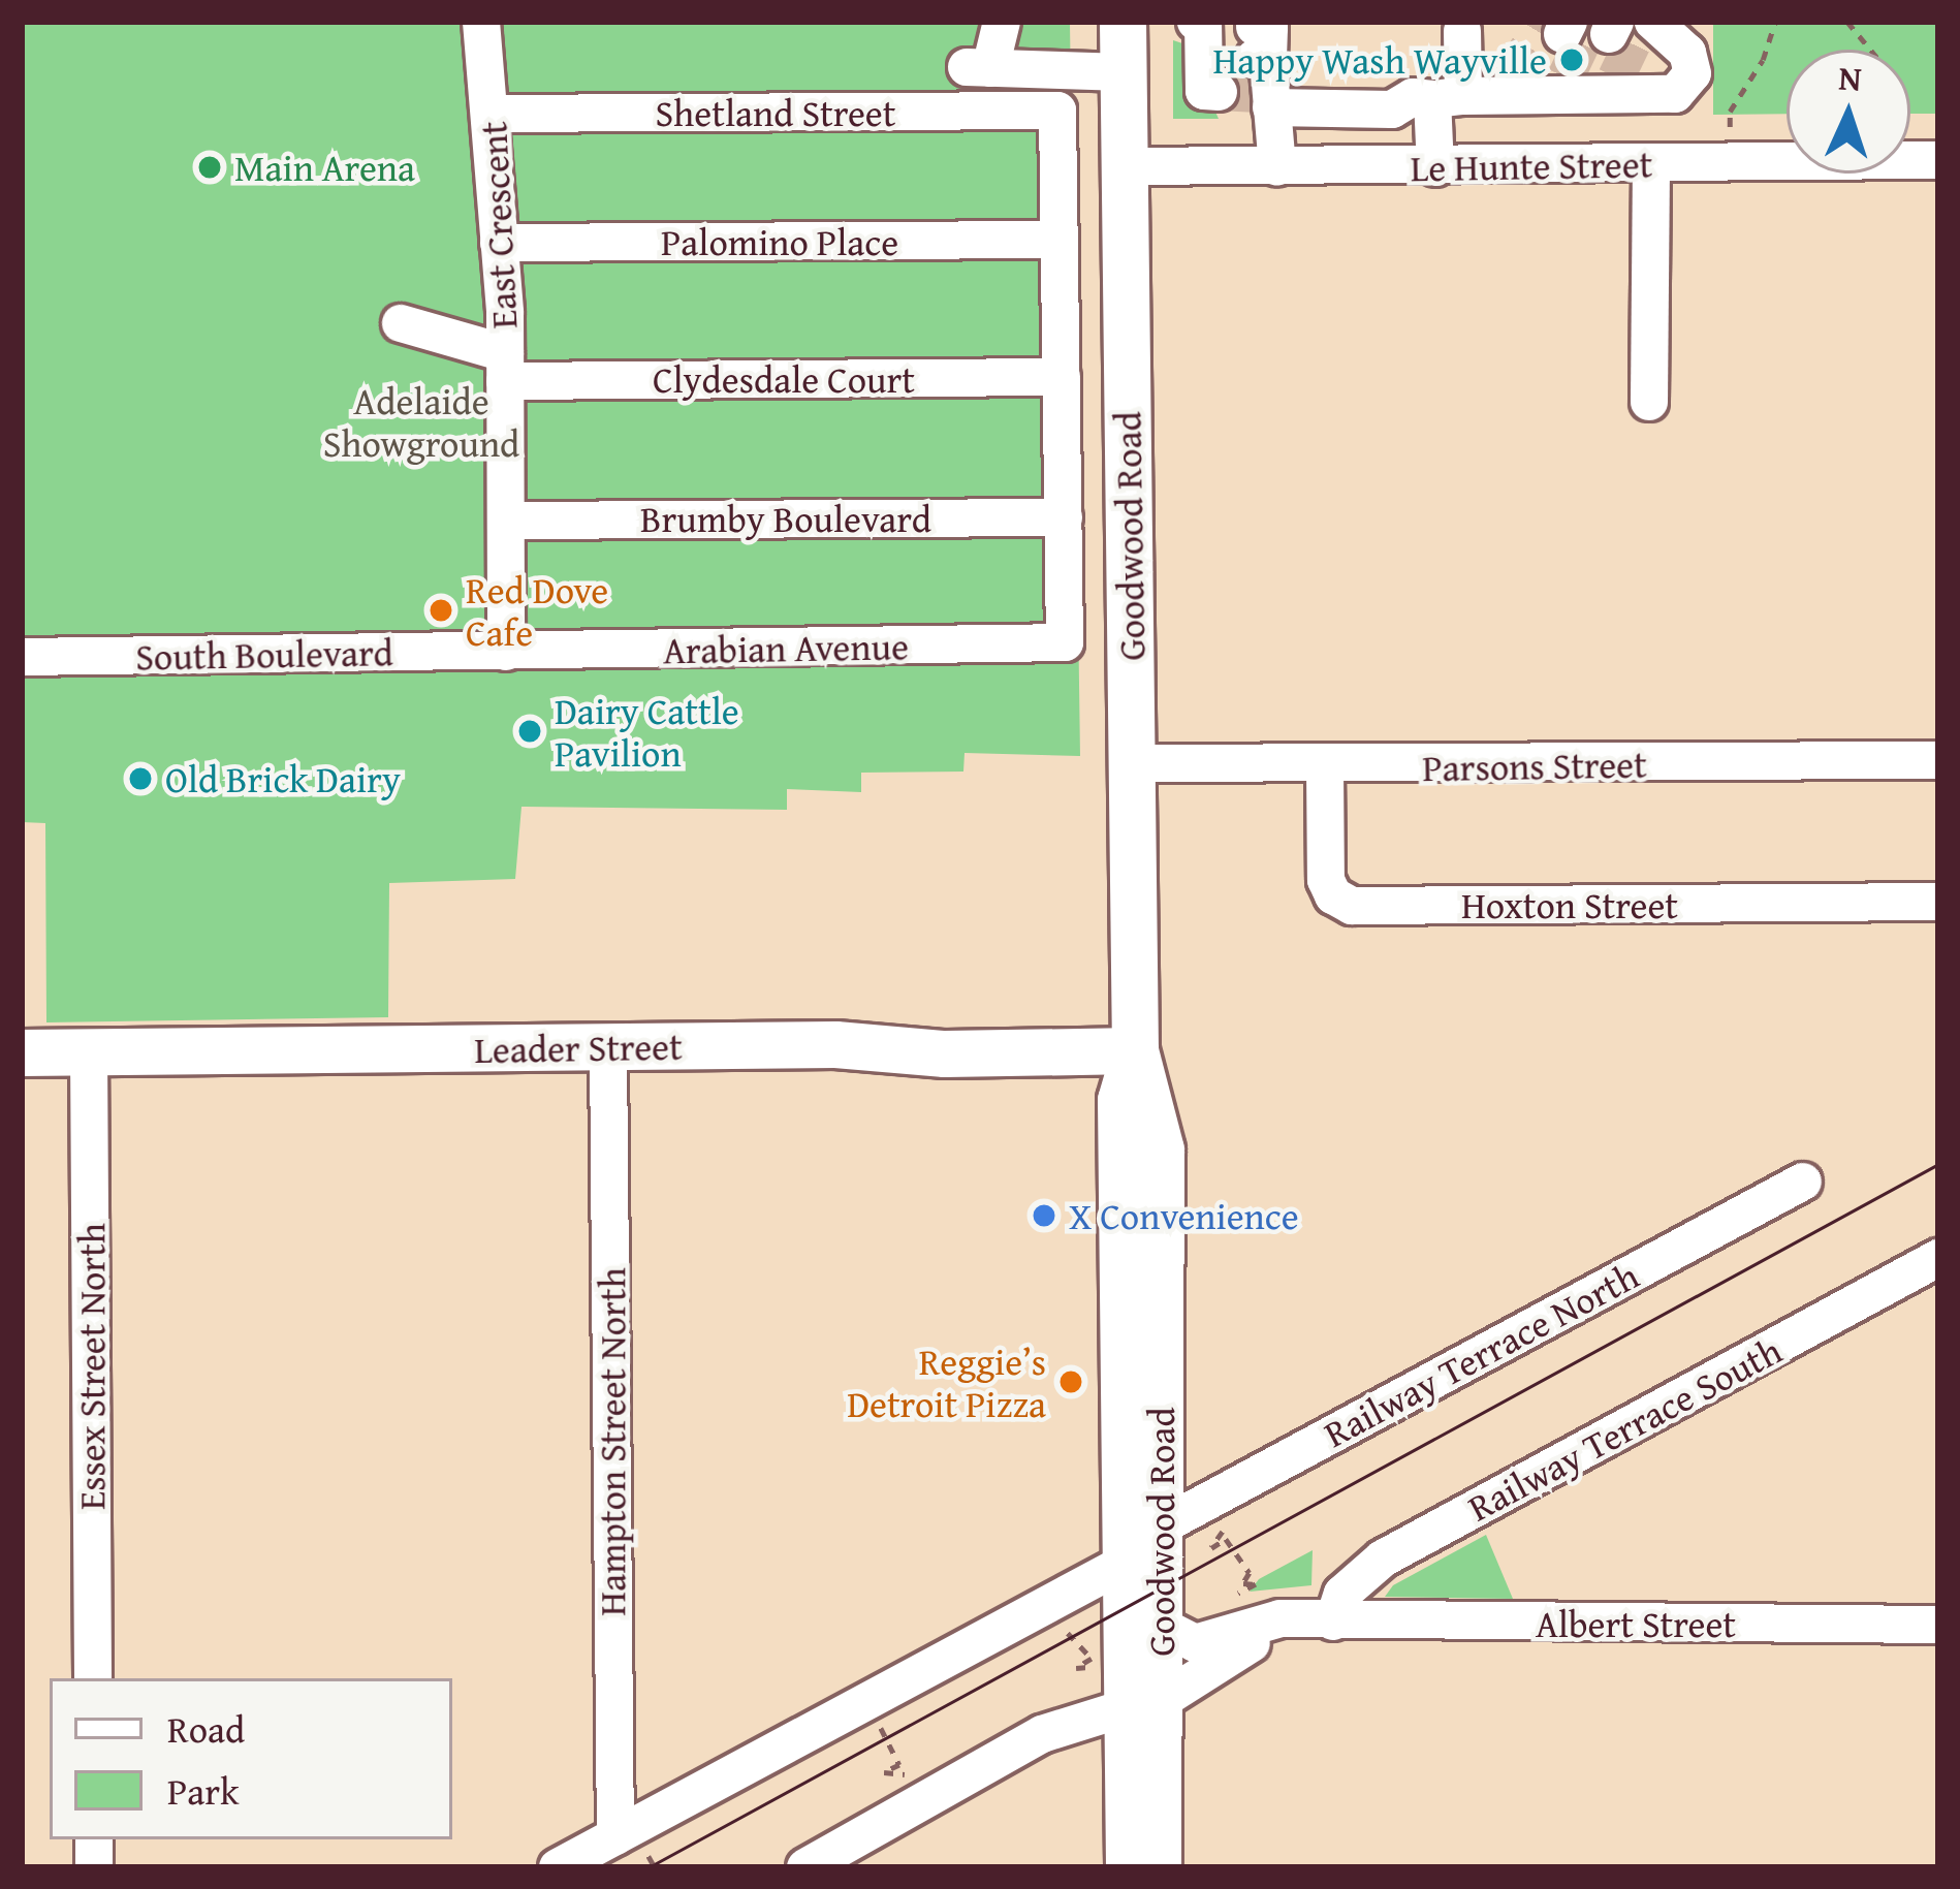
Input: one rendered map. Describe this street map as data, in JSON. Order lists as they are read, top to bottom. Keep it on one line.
{"streets":{"main road":["Goodwood Road","Leader Street"],"street":["Shetland Street","Le Hunte Street","East Crescent","Palomino Place","Clydesdale Court","Brumby Boulevard","Arabian Avenue","South Boulevard","Parsons Street","Hoxton Street","Railway Terrace North","Essex Street North","Railway Terrace South","Hampton Street North","Albert Street"]},"crossings":[["Shetland Street","East Crescent"],["Shetland Street","Palomino Place"],["Le Hunte Street","Goodwood Road"],["East Crescent","Palomino Place"],["East Crescent","Clydesdale Court"],["East Crescent","Brumby Boulevard"],["East Crescent","Arabian Avenue"],["East Crescent","South Boulevard"],["Brumby Boulevard","Arabian Avenue"],["Goodwood Road","Parsons Street"],["Goodwood Road","Leader Street"],["Goodwood Road","Railway Terrace North"],["Goodwood Road","Albert Street"],["Arabian Avenue","South Boulevard"],["Parsons Street","Hoxton Street"],["Leader Street","Essex Street North"],["Leader Street","Hampton Street North"],["Railway Terrace South","Albert Street"]],"parks":["Adelaide Showground"],"places":["Happy Wash Wayville","Main Arena","Red Dove Cafe","Dairy Cattle Pavilion","Old Brick Dairy","X Convenience","Reggie’s Detroit Pizza"],"legend":["Road","Park"],"north":"top"}
